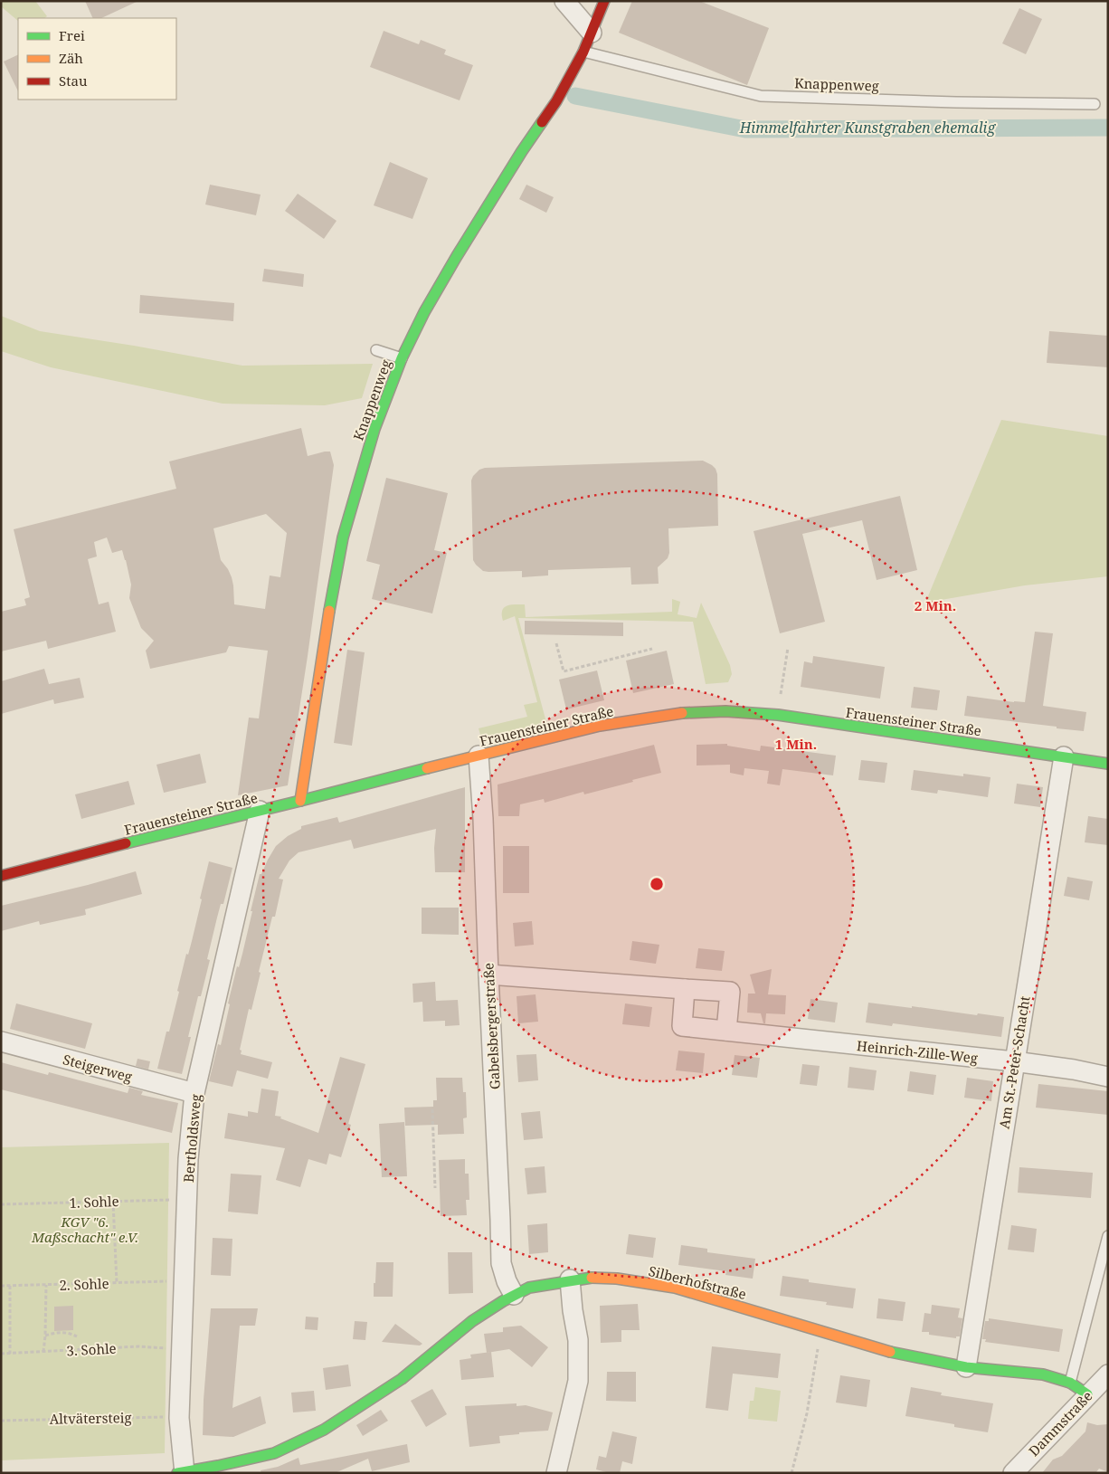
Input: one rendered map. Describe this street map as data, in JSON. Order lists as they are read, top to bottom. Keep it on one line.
{"streets":{"street":["Knappenweg","Frauensteiner Straße","Gabelsbergerstraße","Heinrich-Zille-Weg","Am St.-Peter-Schacht","Steigerweg","Bertholdsweg","Silberhofstraße","Dammstraße"],"path":["1. Sohle","2. Sohle","3. Sohle","Altvätersteig"]},"crossings":[["Knappenweg","Frauensteiner Straße"],["Frauensteiner Straße","Gabelsbergerstraße"],["Frauensteiner Straße","Am St.-Peter-Schacht"],["Frauensteiner Straße","Bertholdsweg"],["Gabelsbergerstraße","Silberhofstraße"],["Heinrich-Zille-Weg","Am St.-Peter-Schacht"],["Am St.-Peter-Schacht","Silberhofstraße"],["Steigerweg","Bertholdsweg"],["Bertholdsweg","1. Sohle"],["Bertholdsweg","Silberhofstraße"],["Bertholdsweg","3. Sohle"],["Bertholdsweg","Altvätersteig"],["Silberhofstraße","Dammstraße"]],"water":["Himmelfahrter Kunstgraben ehemalig"],"parks":["KGV \"6. Maßschacht\" e.V."],"legend":["Frei","Zäh","Stau"],"rings":["2 Min.","1 Min."]}
